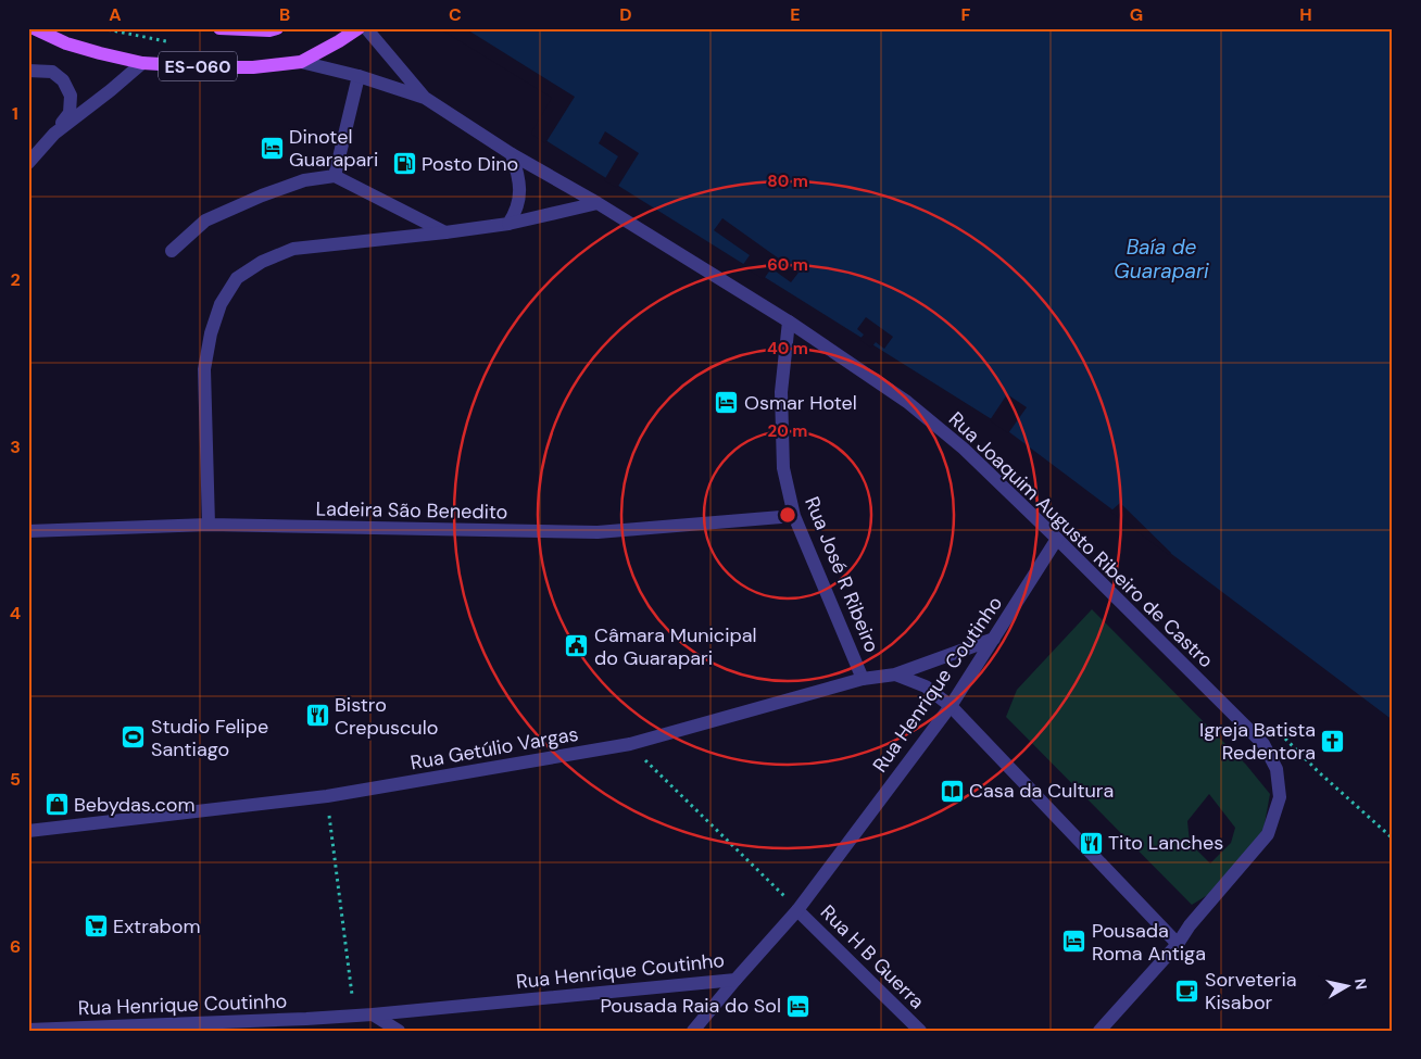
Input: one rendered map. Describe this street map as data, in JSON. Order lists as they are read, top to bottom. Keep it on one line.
{"streets":{"main road":["ES-060"],"street":["Ladeira São Benedito","Rua Joaquim Augusto Ribeiro de Castro","Rua José R Ribeiro","Rua Henrique Coutinho","Rua Getúlio Vargas","Rua H B Guerra"]},"crossings":[["ES-060","Rua Joaquim Augusto Ribeiro de Castro"],["Ladeira São Benedito","Rua José R Ribeiro"],["Rua Joaquim Augusto Ribeiro de Castro","Rua José R Ribeiro"],["Rua Joaquim Augusto Ribeiro de Castro","Rua Henrique Coutinho"],["Rua Joaquim Augusto Ribeiro de Castro","Rua Getúlio Vargas"],["Rua José R Ribeiro","Rua Getúlio Vargas"],["Rua Henrique Coutinho","Rua Getúlio Vargas"],["Rua Henrique Coutinho","Rua H B Guerra"]],"water":["Baía de Guarapari"],"places":{"hotel":["Dinotel Guarapari","Osmar Hotel","Pousada Roma Antiga","Pousada Raia do Sol"],"fuel station":["Posto Dino"],"public building":["Câmara Municipal do Guarapari"],"restaurant":["Bistro Crepusculo","Tito Lanches"],"sports":["Studio Felipe Santiago"],"church":["Igreja Batista Redentora"],"library":["Casa da Cultura"],"shop":["Bebydas.com"],"supermarket":["Extrabom"],"cafe":["Sorveteria Kisabor"]},"north":"right","grid":{"columns":["A","B","C","D","E","F","G","H"],"rows":["1","2","3","4","5","6"]},"rings":["80 m","60 m","40 m","20 m"]}
